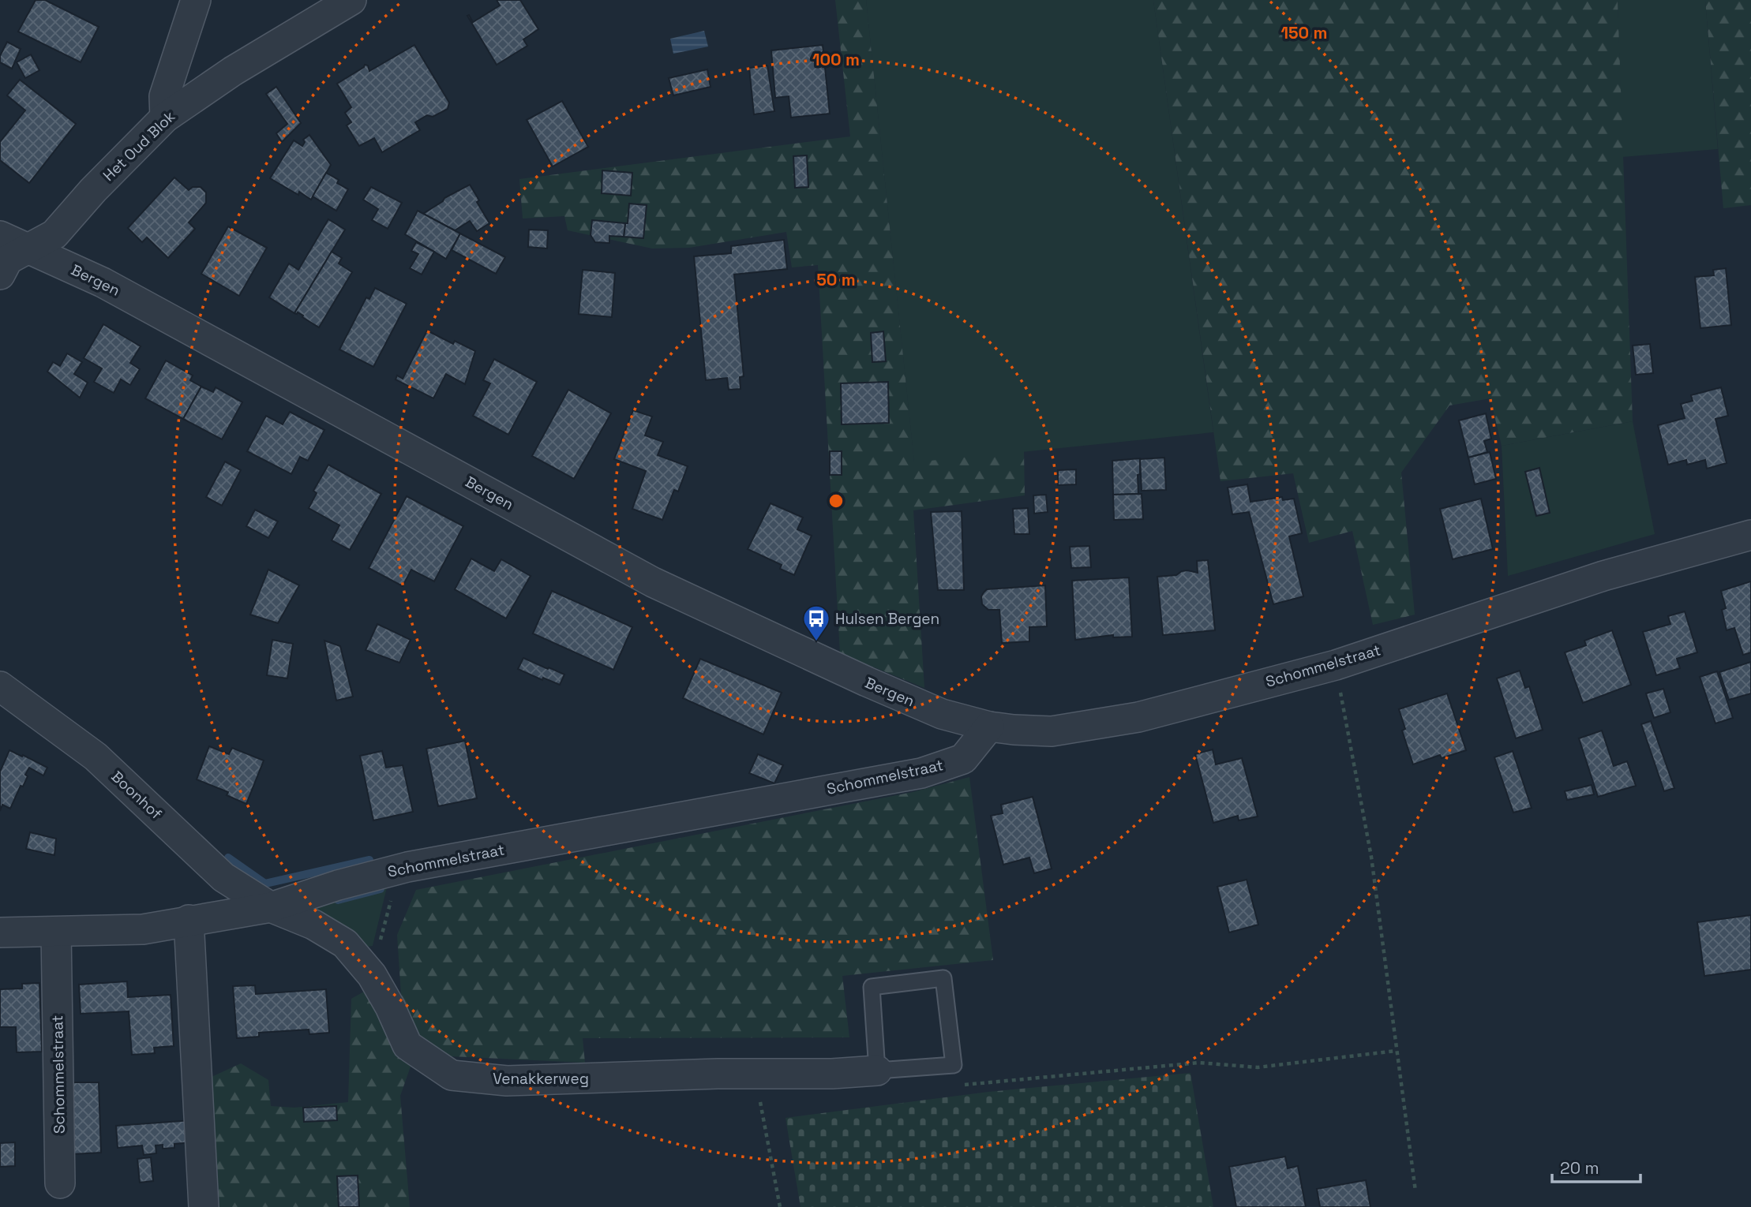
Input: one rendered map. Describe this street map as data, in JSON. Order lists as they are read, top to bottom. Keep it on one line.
{"streets":{"street":["Het Oud Blok","Bergen","Schommelstraat","Boonhof","Venakkerweg"]},"crossings":[["Het Oud Blok","Bergen"],["Bergen","Schommelstraat"],["Schommelstraat","Boonhof"],["Schommelstraat","Venakkerweg"],["Boonhof","Venakkerweg"]],"places":{"bus stop":["Hulsen Bergen"]},"scale_bar":"20 m","rings":["150 m","100 m","50 m"]}
